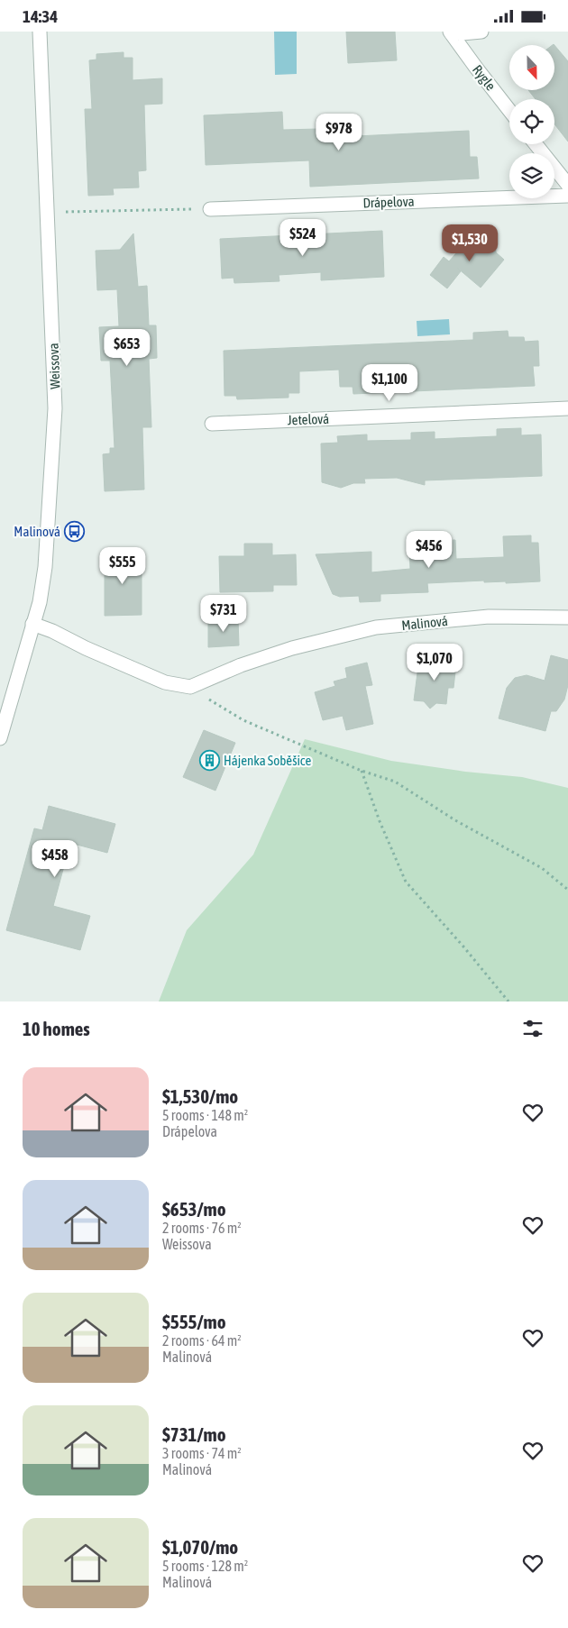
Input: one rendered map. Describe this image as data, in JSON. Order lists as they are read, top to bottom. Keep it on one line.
{"streets":{"street":["Rygle","Drápelova","Weissova","Jetelová","Malinová"]},"places":{"bus stop":["Malinová"],"building":["Hájenka Soběšice"]},"north":"bottom","page":{"status":"14:34","price":["$978","$524","$1,530","$653","$1,100","$456","$555","$731","$1,070","$458"],"heading":"10 homes","list":[{"name":"$1,530/mo","note":"5 rooms · 148 m² · Drápelova"},{"name":"$653/mo","note":"2 rooms · 76 m² · Weissova"},{"name":"$555/mo","note":"2 rooms · 64 m² · Malinová"},{"name":"$731/mo","note":"3 rooms · 74 m² · Malinová"},{"name":"$1,070/mo","note":"5 rooms · 128 m² · Malinová"}]}}
